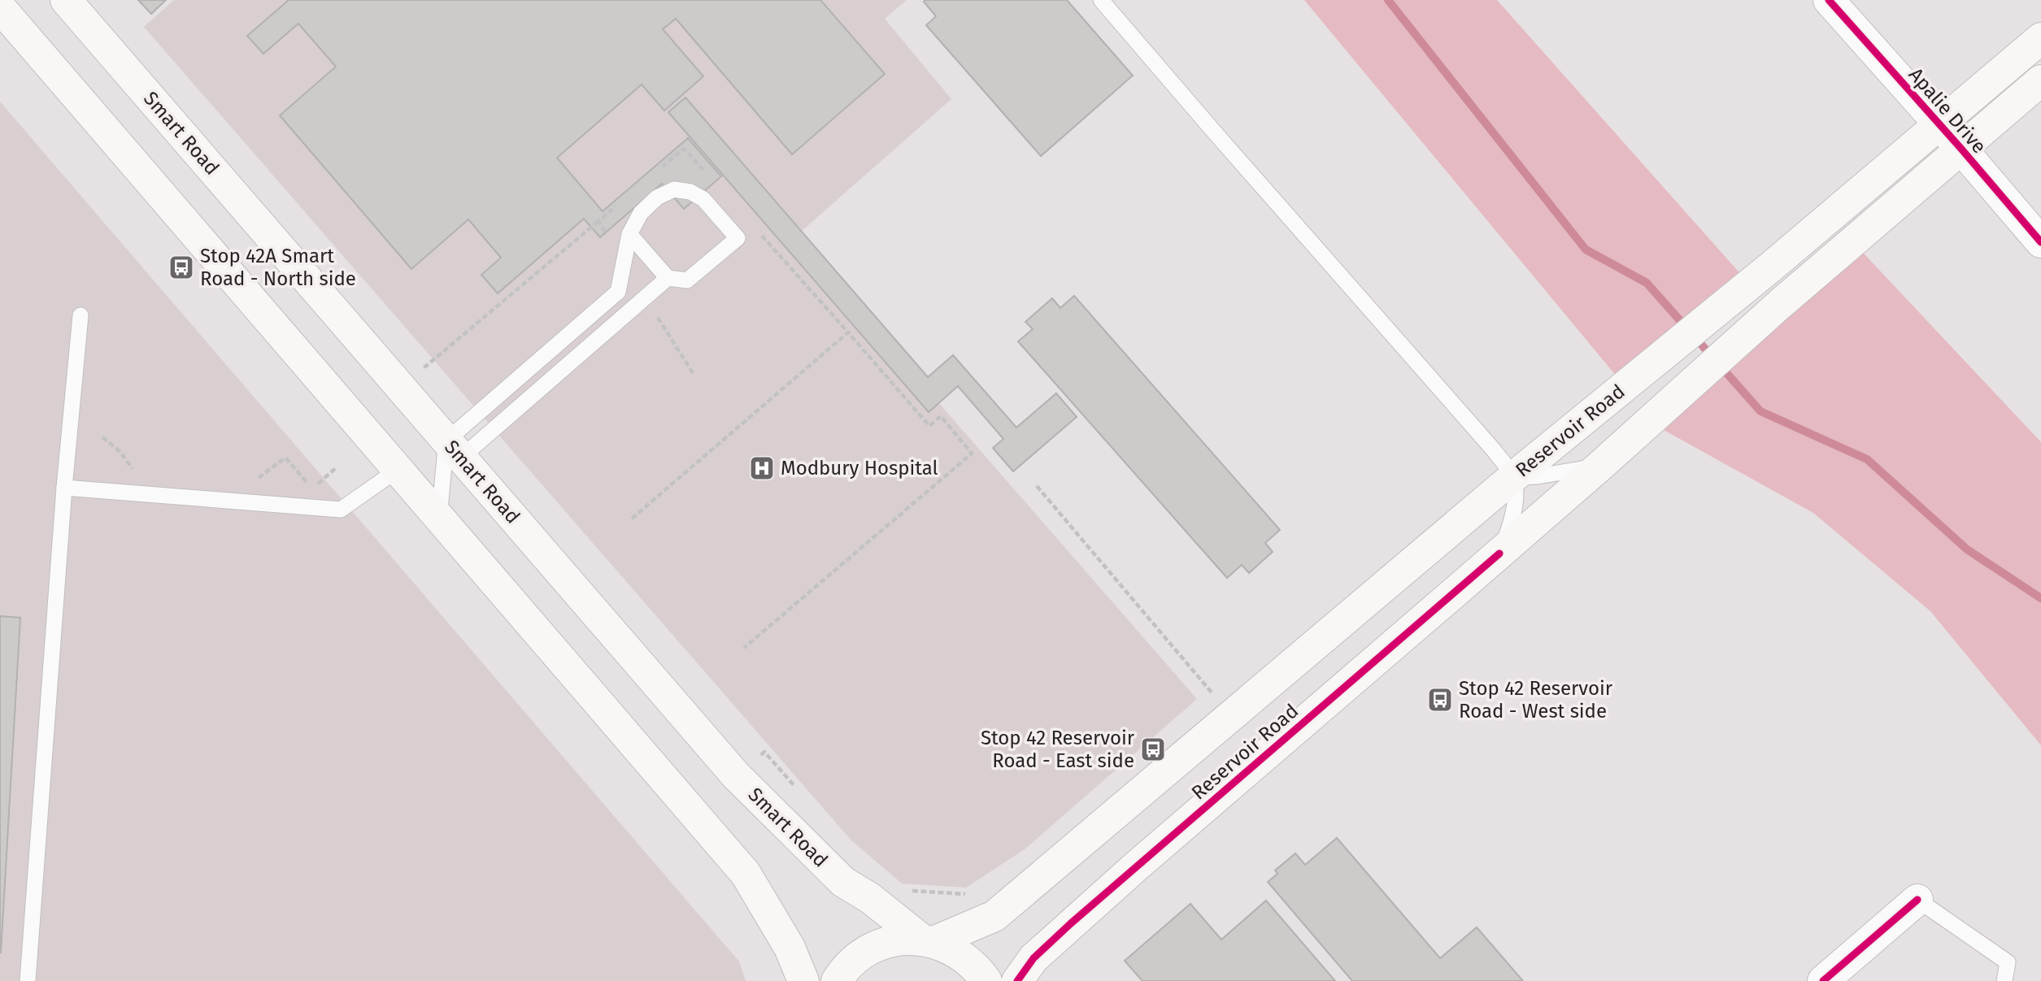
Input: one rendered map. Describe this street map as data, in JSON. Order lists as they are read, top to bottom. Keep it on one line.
{"streets":{"main road":["Smart Road","Reservoir Road"],"street":["Apalie Drive"]},"crossings":[["Apalie Drive","Reservoir Road"],["Smart Road","Reservoir Road"]],"places":{"bus stop":["Stop 42A Smart Road - North side","Stop 42 Reservoir Road - West side","Stop 42 Reservoir Road - East side"],"hospital":["Modbury Hospital"]}}
